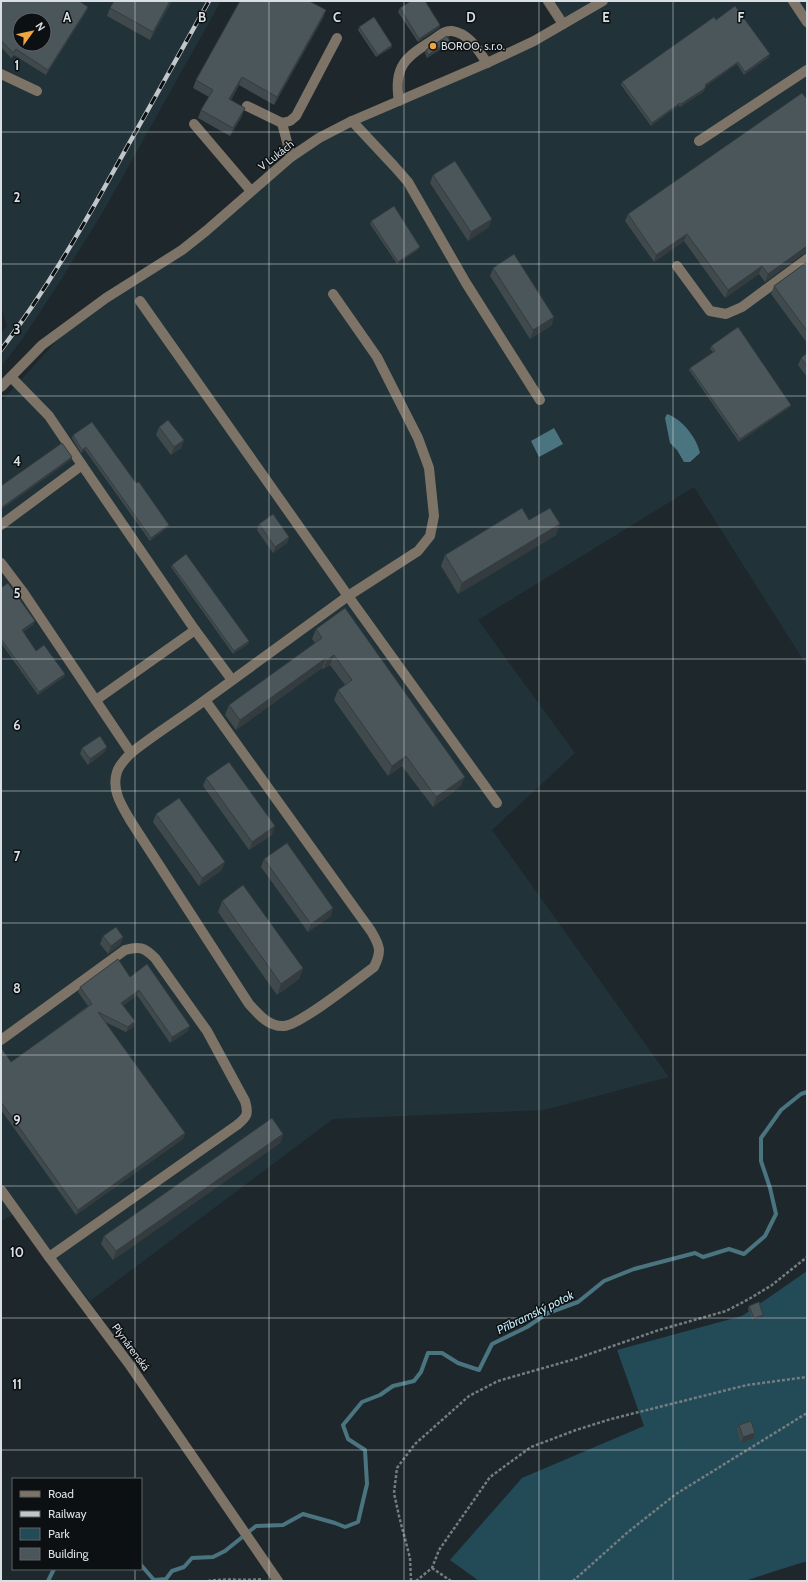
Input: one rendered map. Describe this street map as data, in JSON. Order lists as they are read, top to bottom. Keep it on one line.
{"streets":{"street":["V Lukách","Plynárenská"]},"water":["Příbramský potok"],"places":["BOROO, s.r.o."],"legend":["Road","Railway","Park","Building"],"north":"top right","grid":{"columns":["A","B","C","D","E","F"],"rows":["1","2","3","4","5","6","7","8","9","10","11"]}}
